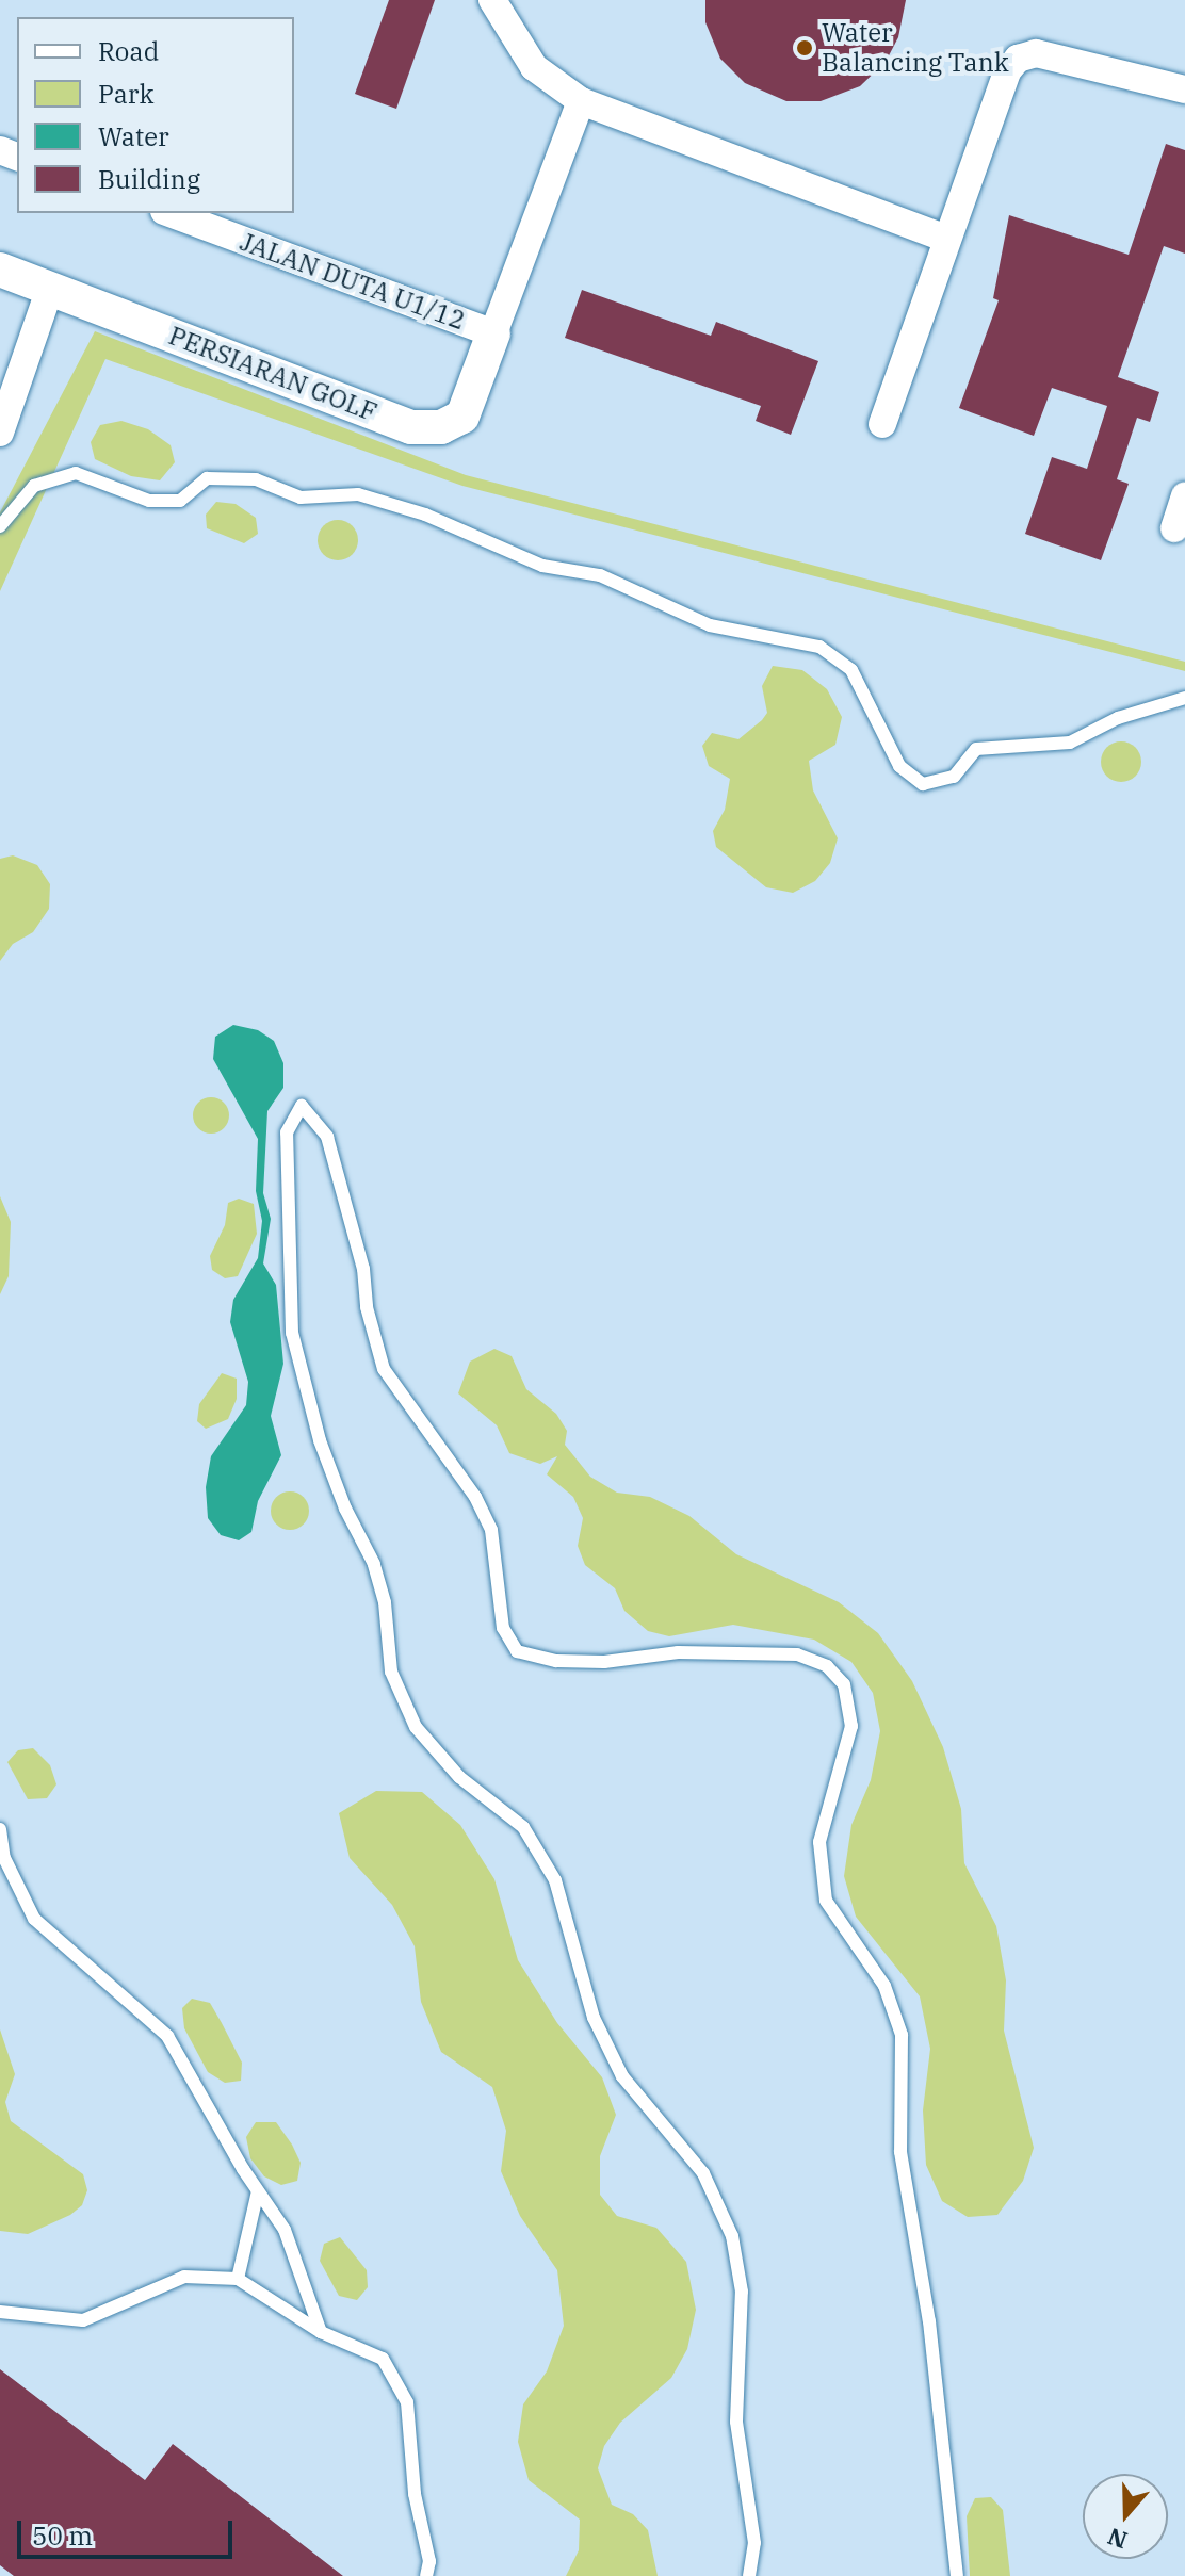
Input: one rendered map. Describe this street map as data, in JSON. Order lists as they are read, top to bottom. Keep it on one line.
{"streets":{"street":["JALAN DUTA U1/12","PERSIARAN GOLF"]},"crossings":[["JALAN DUTA U1/12","PERSIARAN GOLF"]],"places":["Water Balancing Tank"],"legend":["Road","Park","Water","Building"],"scale_bar":"50 m","north":"bottom"}
